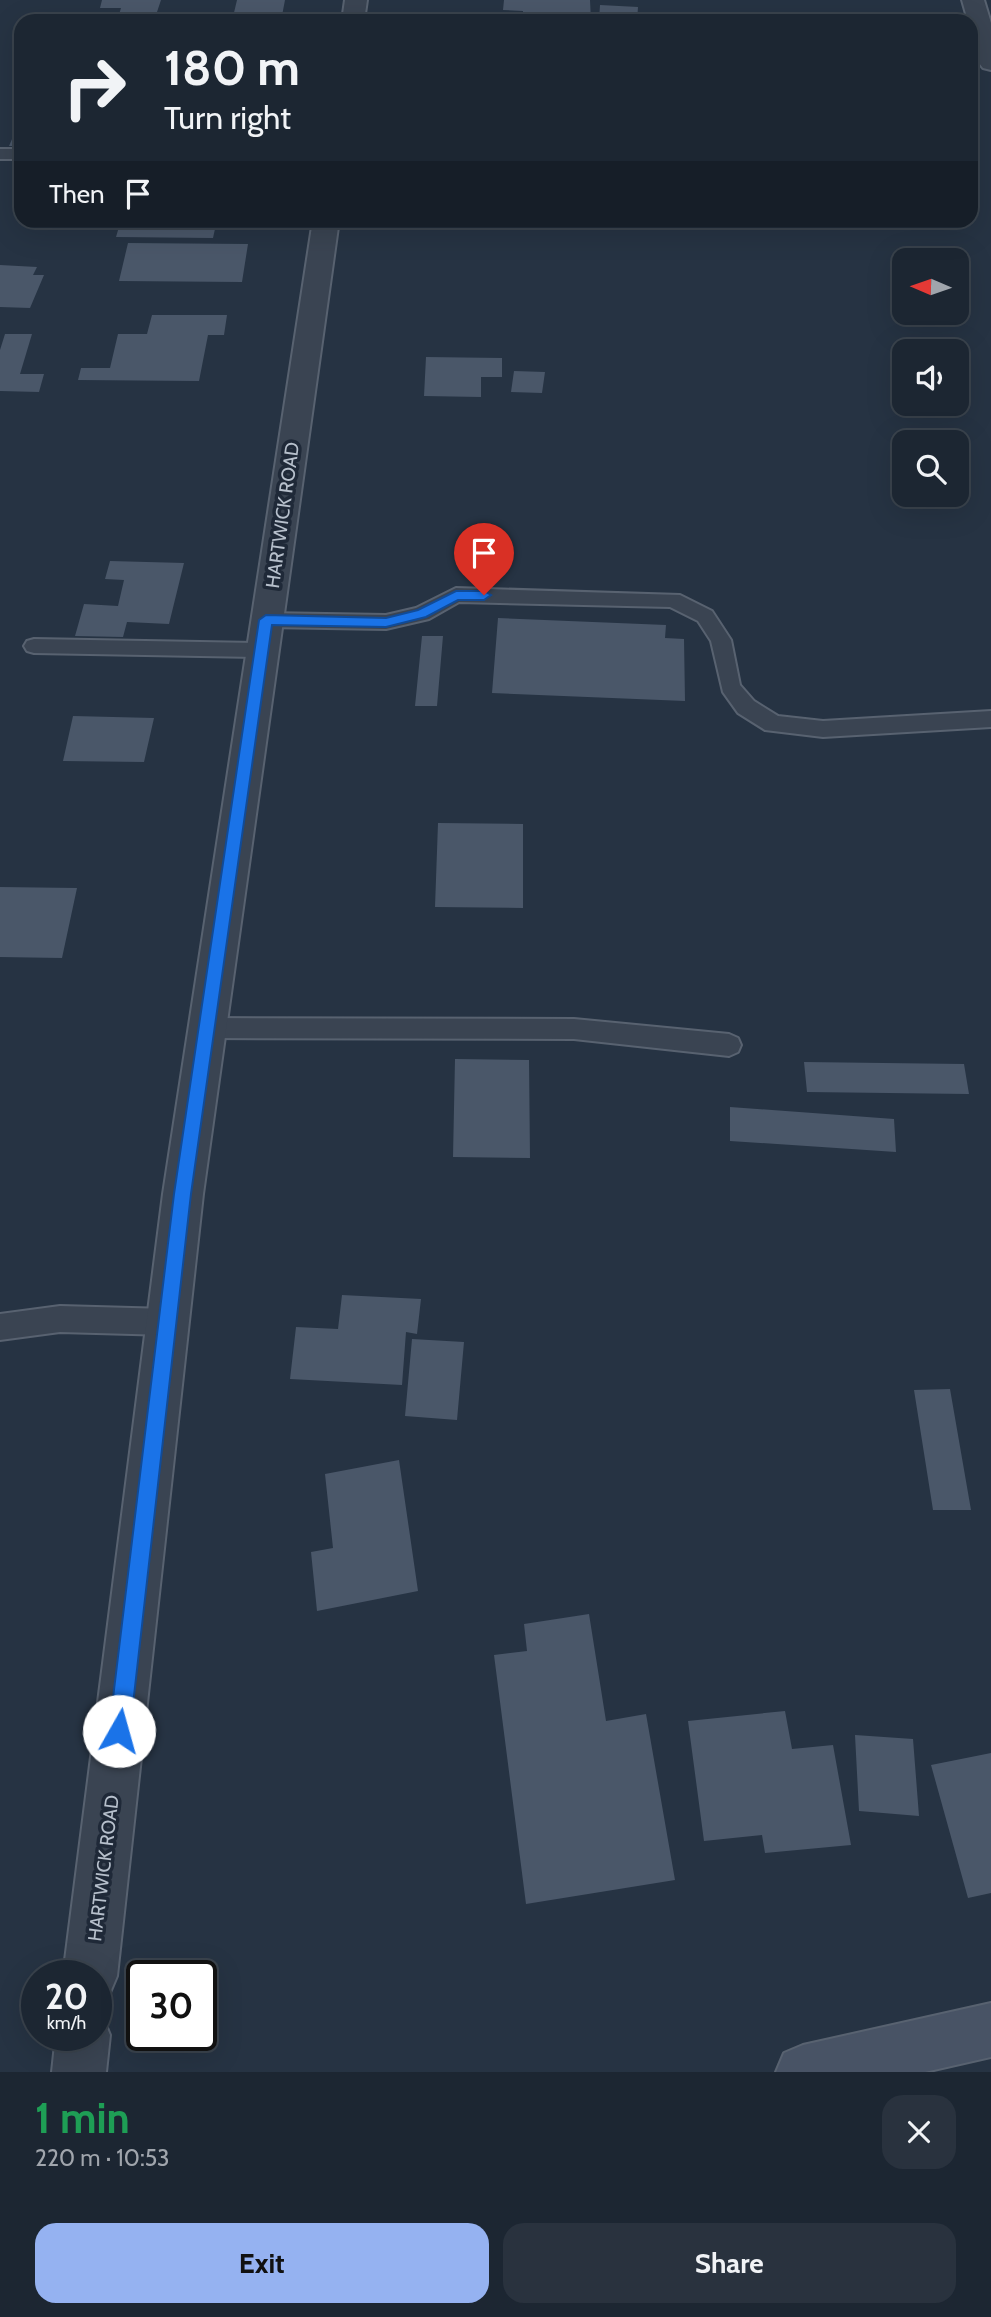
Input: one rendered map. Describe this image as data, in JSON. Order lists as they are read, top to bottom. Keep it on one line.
{"streets":{"street":["HARTWICK ROAD"]},"north":"left","page":{"turn":["180 m","Turn right"],"then":"Then","speed":"20 km/h","limit":"30","heading":["1 min","220 m · 10:53"],"buttons":["Exit","Share"]}}
